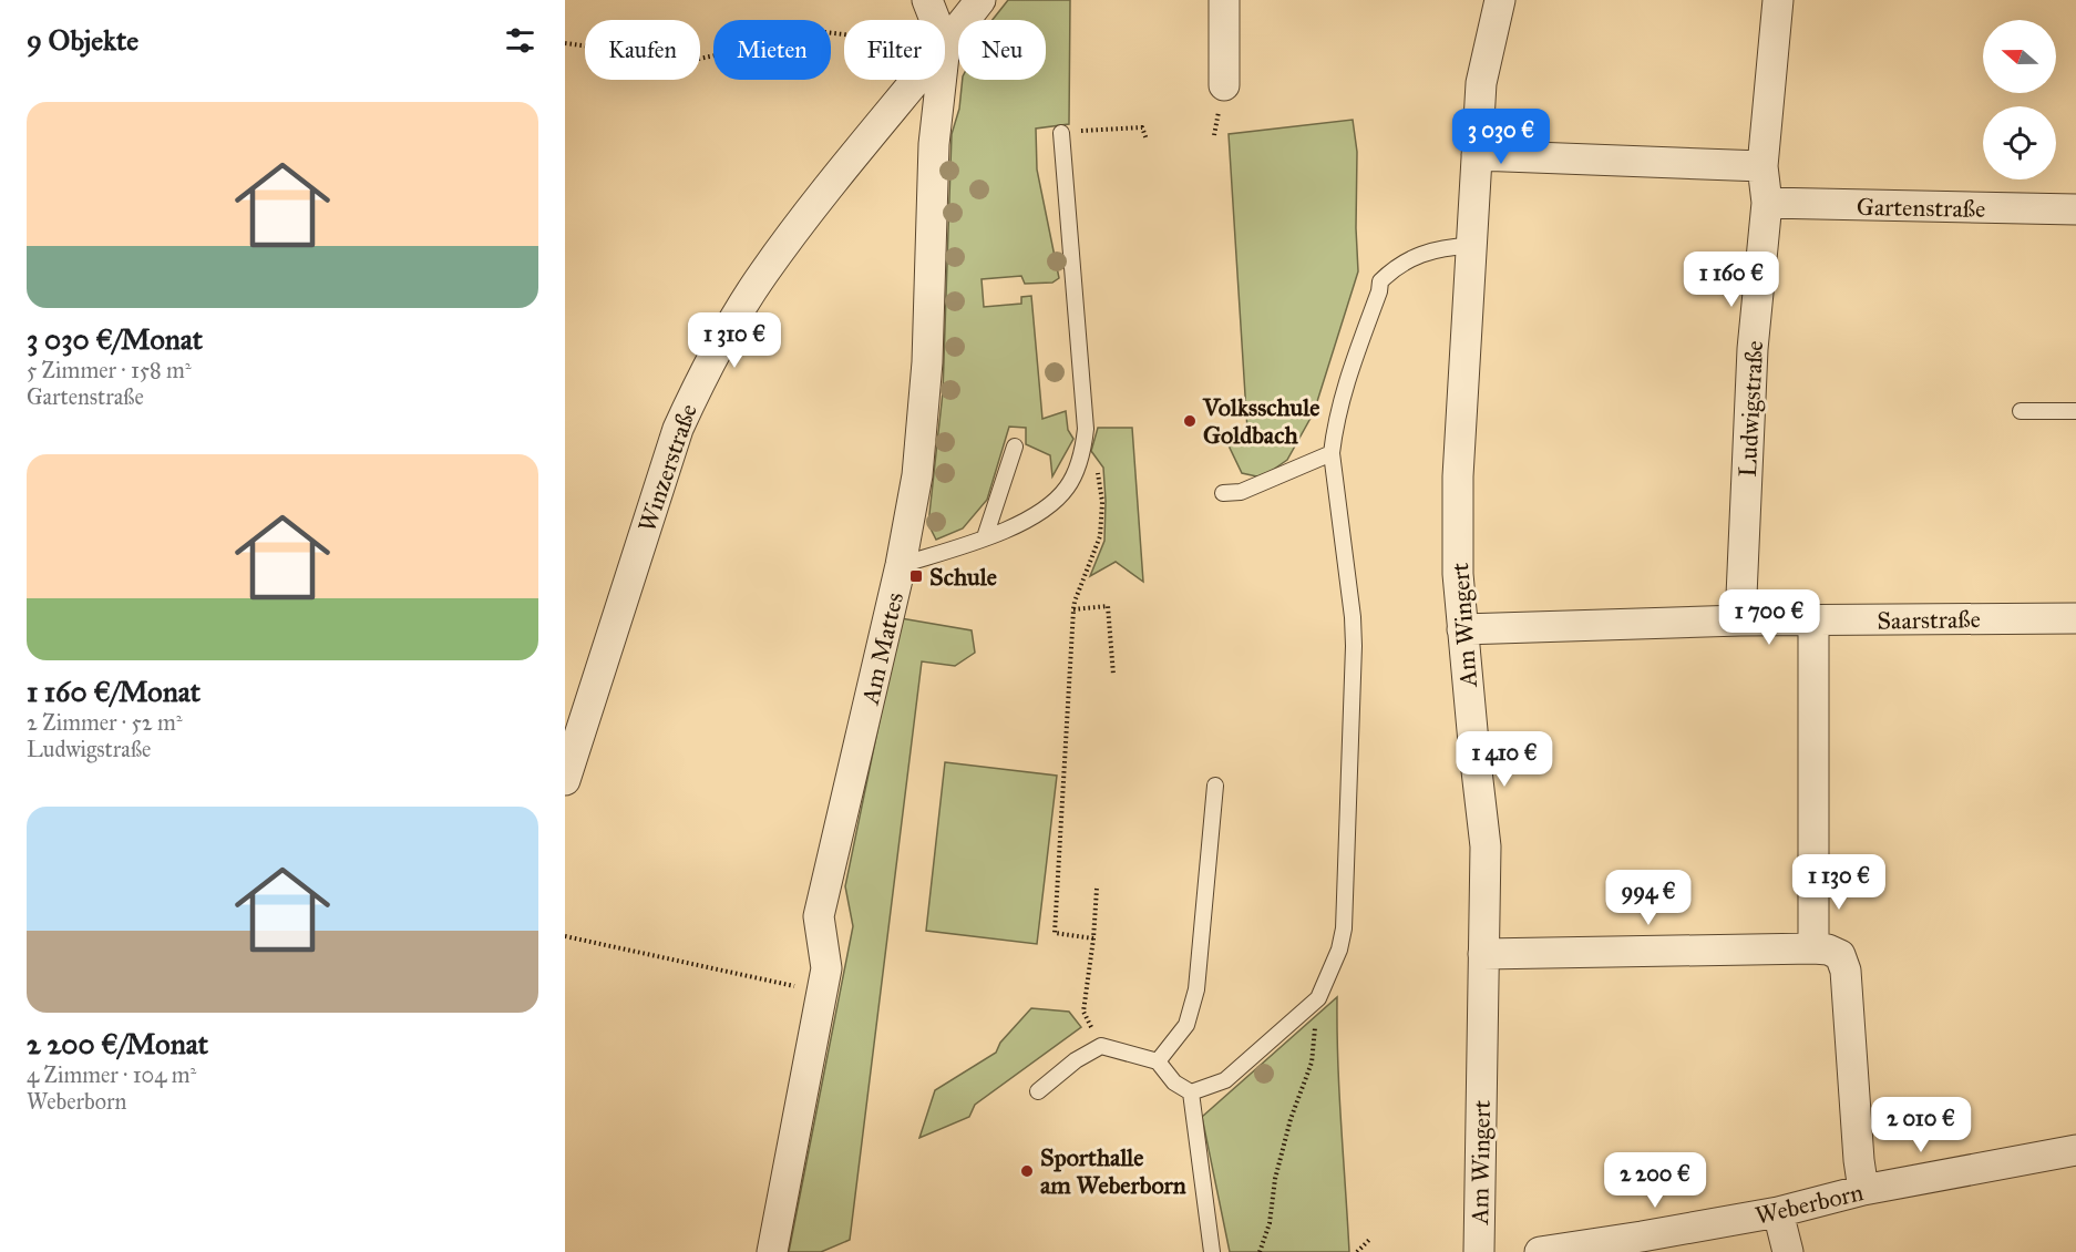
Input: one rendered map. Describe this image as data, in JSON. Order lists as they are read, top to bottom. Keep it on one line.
{"streets":{"street":["Gartenstraße","Ludwigstraße","Winzerstraße","Saarstraße","Am Wingert","Am Mattes","Weberborn"]},"crossings":[["Gartenstraße","Ludwigstraße"],["Ludwigstraße","Saarstraße"],["Saarstraße","Am Wingert"]],"places":{"other":["Volksschule Goldbach","Sporthalle am Weberborn"],"transit":["Schule"]},"north":"left","page":{"heading":"9 Objekte","chip":["Kaufen","Mieten","Filter","Neu"],"list":[{"name":"3 030 €/Monat","note":"5 Zimmer · 158 m² · Gartenstraße"},{"name":"1 160 €/Monat","note":"2 Zimmer · 52 m² · Ludwigstraße"},{"name":"2 200 €/Monat","note":"4 Zimmer · 104 m² · Weberborn"}],"price":["3 030 €","1 160 €","1 310 €","1 700 €","1 410 €","1 130 €","994 €","2 010 €","2 200 €"]}}
